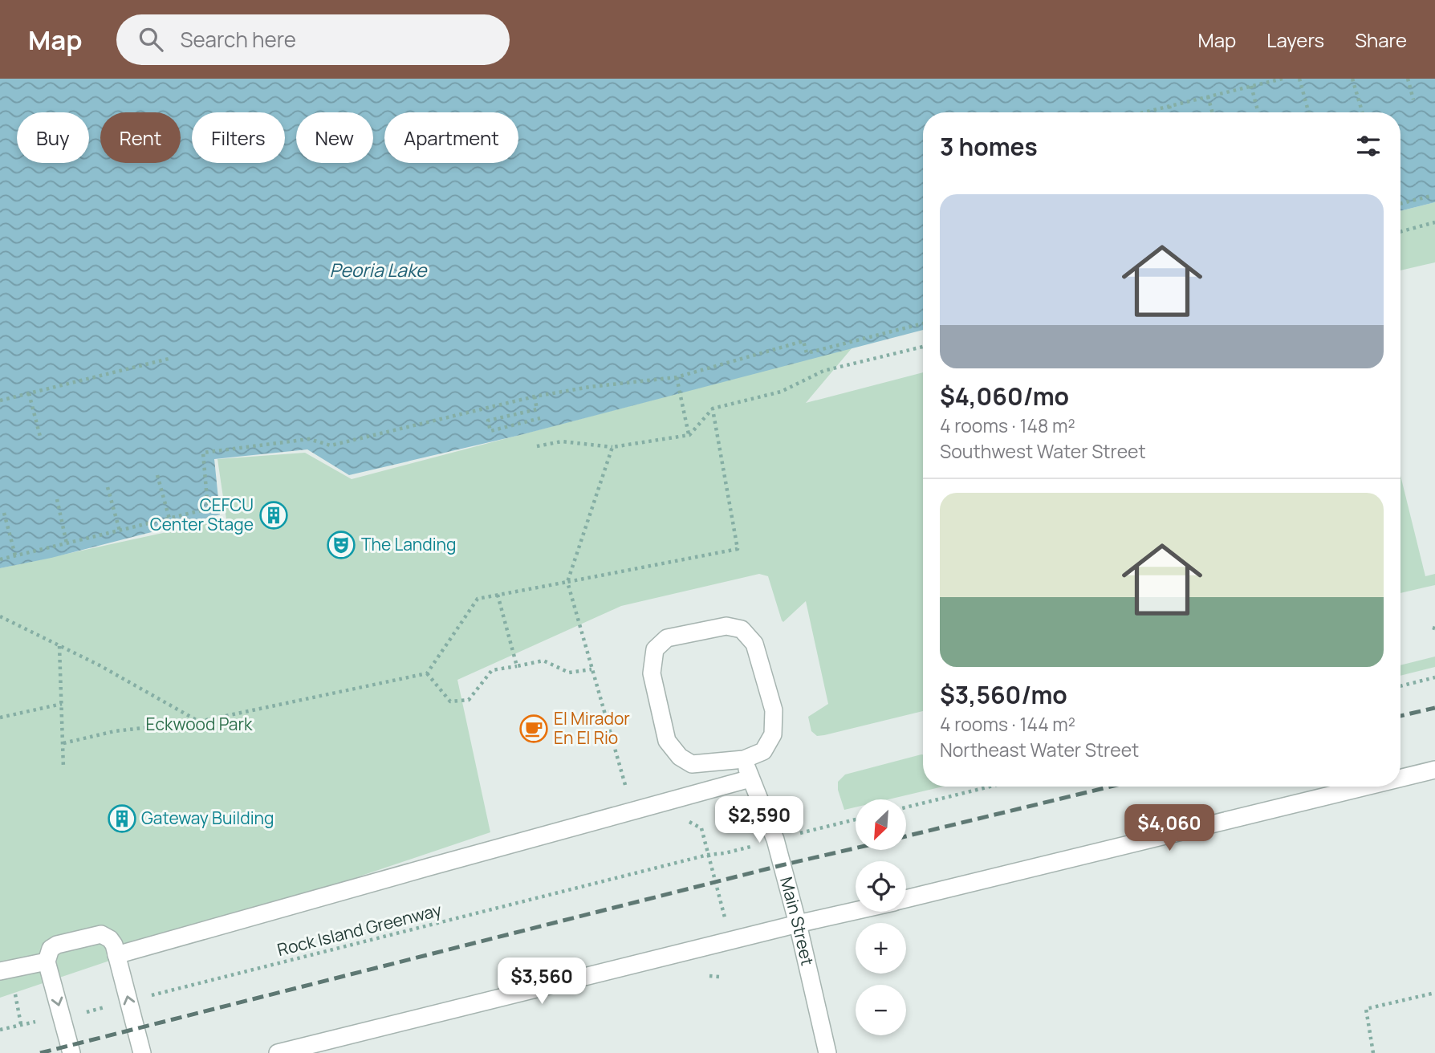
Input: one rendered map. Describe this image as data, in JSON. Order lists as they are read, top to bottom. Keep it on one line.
{"streets":{"street":["Main Street"],"path":["Rock Island Greenway"]},"water":["Peoria Lake"],"parks":["Eckwood Park"],"places":{"building":["CEFCU Center Stage","Gateway Building"],"theatre":["The Landing"],"cafe":["El Mirador En El Rio"]},"north":"bottom left","page":{"header":"Map","search":"Search here","nav":["Map","Layers","Share"],"chip":["Buy","Rent","Filters","New","Apartment"],"heading":"3 homes","list":[{"name":"$4,060/mo","note":"4 rooms · 148 m² · Southwest Water Street"},{"name":"$3,560/mo","note":"4 rooms · 144 m² · Northeast Water Street"}],"price":["$2,590","$4,060","$3,560"],"map_buttons":["+","−"]}}
